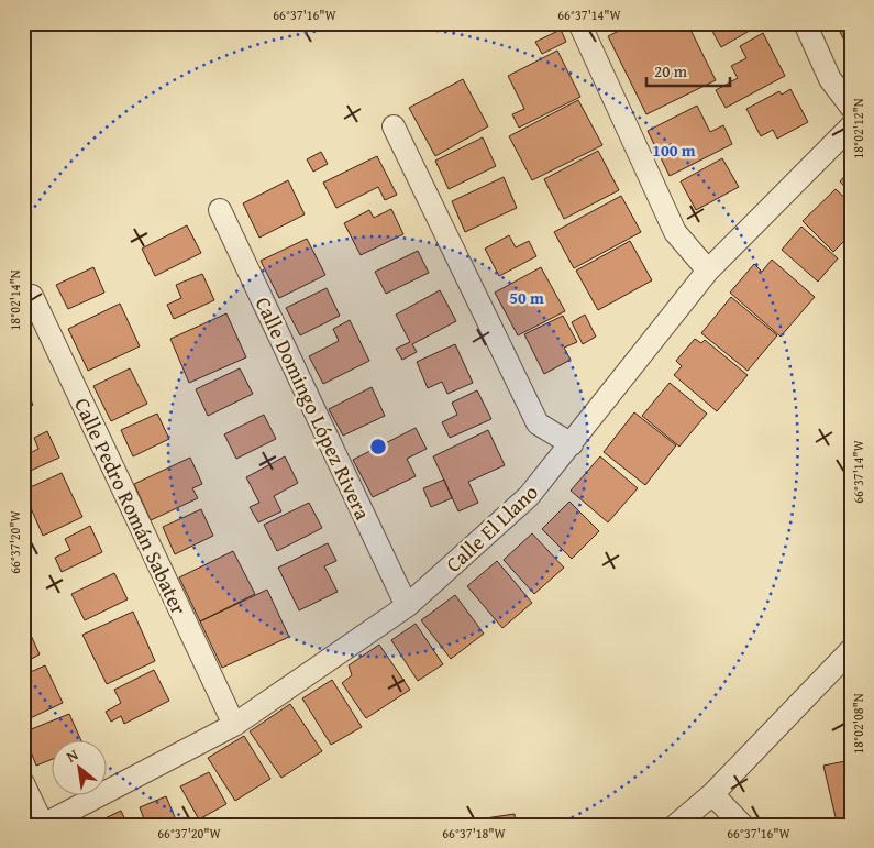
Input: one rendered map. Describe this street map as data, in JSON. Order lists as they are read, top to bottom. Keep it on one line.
{"streets":{"street":["Calle Domingo López Rivera","Calle Pedro Román Sabater","Calle El Llano"]},"crossings":[["Calle Domingo López Rivera","Calle El Llano"],["Calle Pedro Román Sabater","Calle El Llano"]],"scale_bar":"20 m","north":"top left","coordinates":["66°37'16\"W","66°37'14\"W","18°02'12\"N","18°02'14\"N","66°37'20\"W","18°02'08\"N","66°37'18\"W"],"rings":["100 m","50 m"]}
